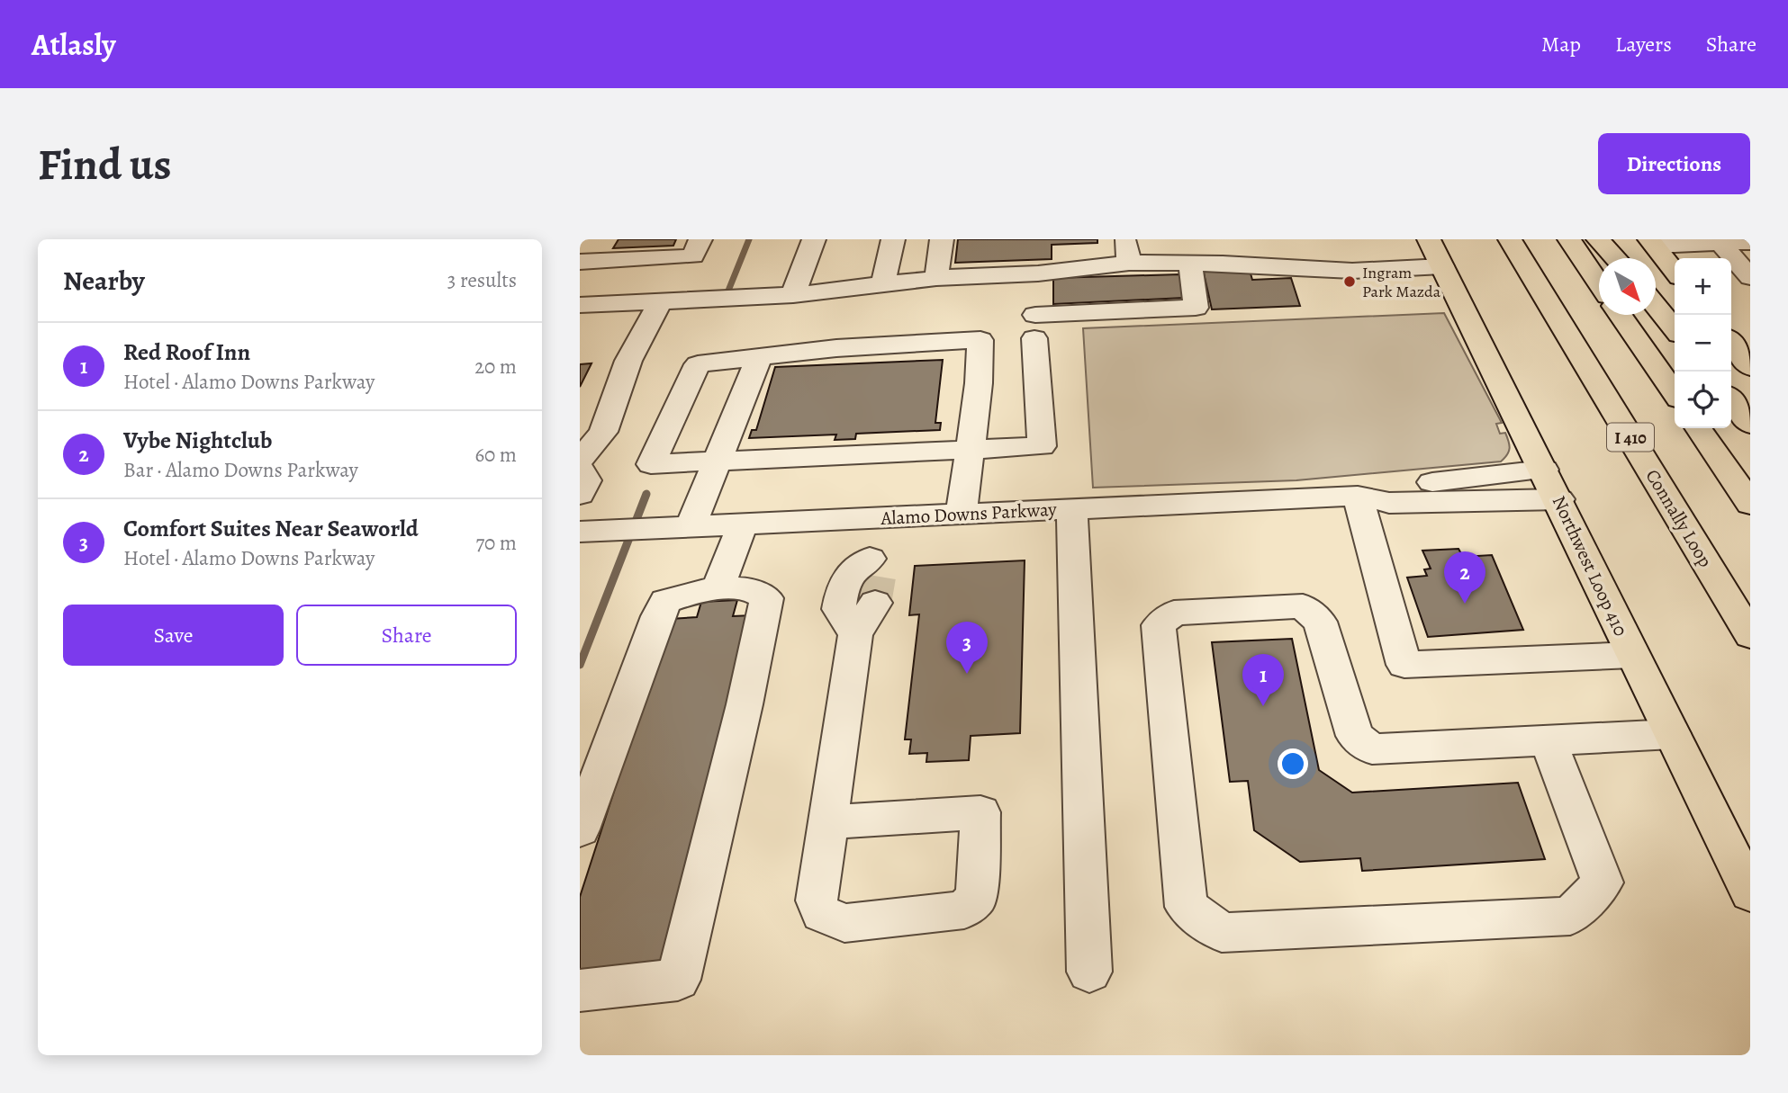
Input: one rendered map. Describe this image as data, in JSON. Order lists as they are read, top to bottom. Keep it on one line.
{"streets":{"main road":["I 410","Connally Loop","Northwest Loop 410"],"street":["Alamo Downs Parkway"]},"crossings":[["Alamo Downs Parkway","Northwest Loop 410"]],"places":["Ingram Park Mazda"],"north":"bottom right","page":{"header":"Atlasly","nav":["Map","Layers","Share"],"buttons":["Directions",["Save","Share"]],"title":"Find us","heading":["Nearby","3 results"],"map_buttons":["+","−"],"list":[{"mark":"1","name":"Red Roof Inn","note":"Hotel · Alamo Downs Parkway","value":"20 m"},{"mark":"2","name":"Vybe Nightclub","note":"Bar · Alamo Downs Parkway","value":"60 m"},{"mark":"3","name":"Comfort Suites Near Seaworld","note":"Hotel · Alamo Downs Parkway","value":"70 m"}],"pins":["2","3","1"]}}
